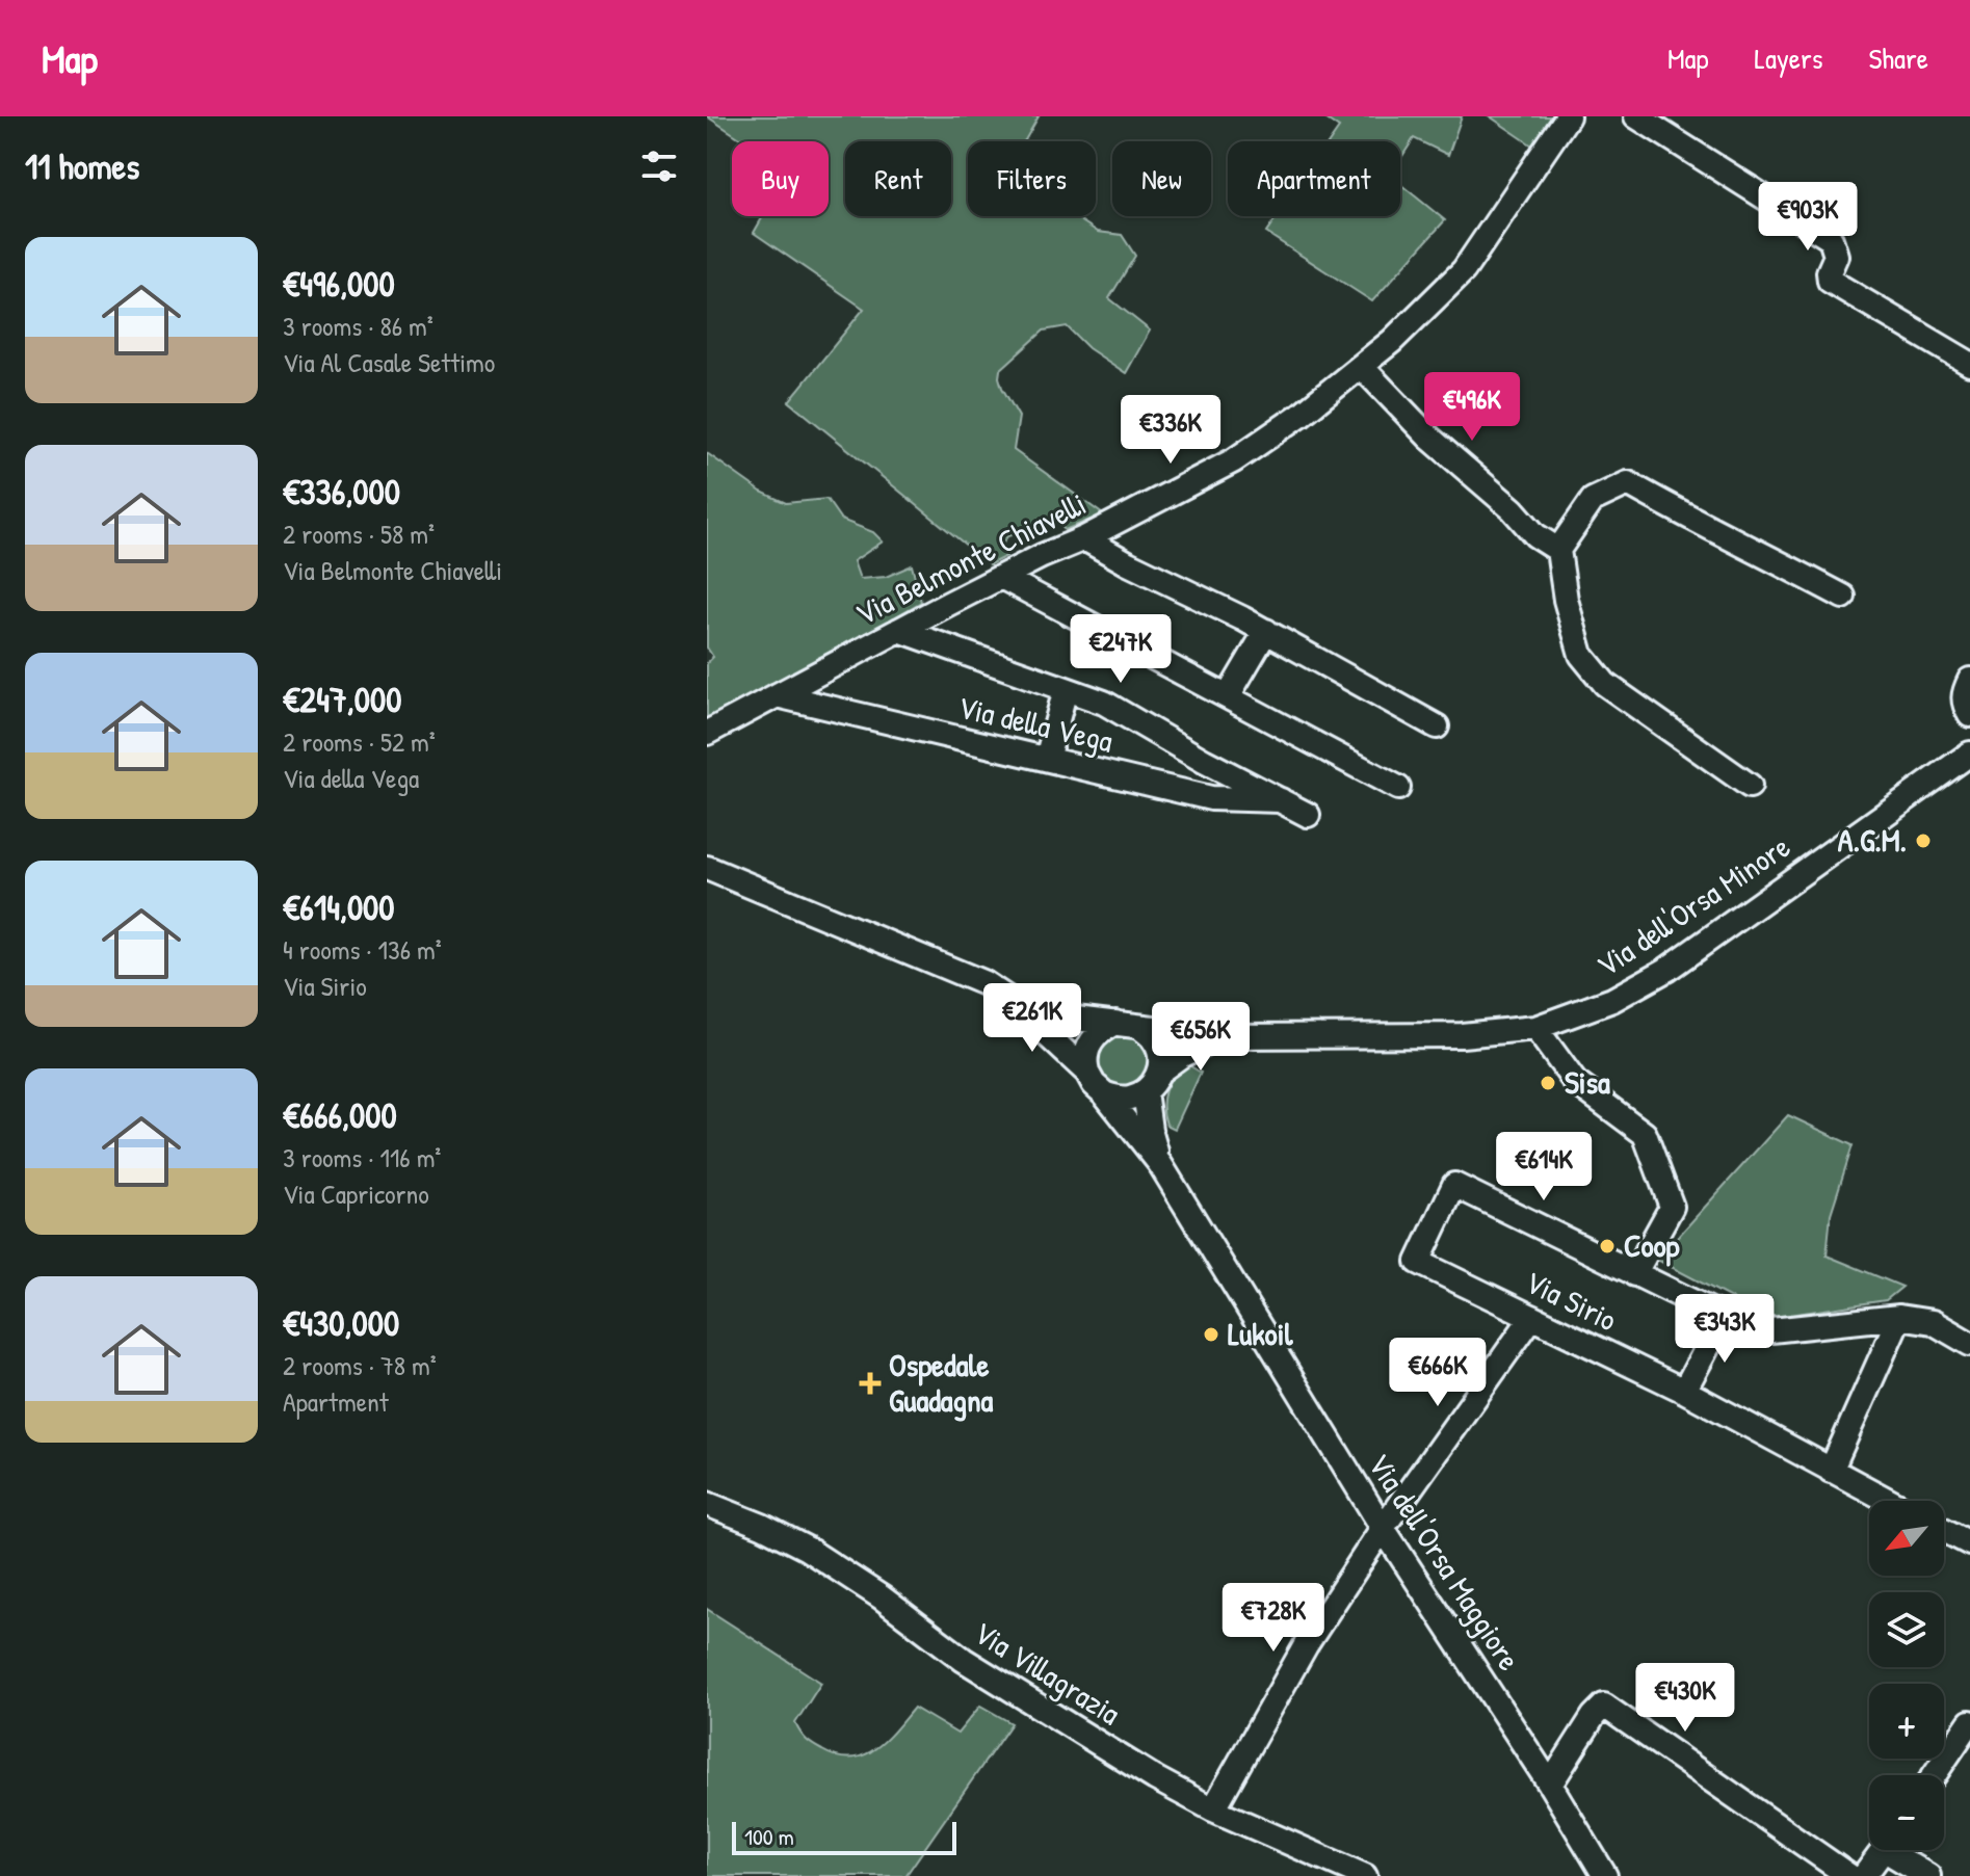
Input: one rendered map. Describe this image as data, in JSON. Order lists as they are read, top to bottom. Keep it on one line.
{"streets":{"street":["Via Belmonte Chiavelli","Via della Vega","Via dell'Orsa Minore","Via Sirio","Via dell'Orsa Maggiore","Via Villagrazia"]},"crossings":[["Via Belmonte Chiavelli","Via della Vega"]],"places":{"other":["A.G.M.","Sisa","Coop","Lukoil"],"health":["Ospedale Guadagna"]},"scale_bar":"100 m","north":"bottom left","page":{"header":"Map","nav":["Map","Layers","Share"],"heading":"11 homes","chip":["Buy","Rent","Filters","New","Apartment"],"price":["€903K","€496K","€336K","€247K","€261K","€656K","€614K","€343K","€666K","€728K","€430K"],"list":[{"name":"€496,000","note":"3 rooms · 86 m² · Via Al Casale Settimo"},{"name":"€336,000","note":"2 rooms · 58 m² · Via Belmonte Chiavelli"},{"name":"€247,000","note":"2 rooms · 52 m² · Via della Vega"},{"name":"€614,000","note":"4 rooms · 136 m² · Via Sirio"},{"name":"€666,000","note":"3 rooms · 116 m² · Via Capricorno"},{"name":"€430,000","note":"2 rooms · 78 m² · Apartment"}],"map_buttons":["+","−"],"scale":"100 m"}}
